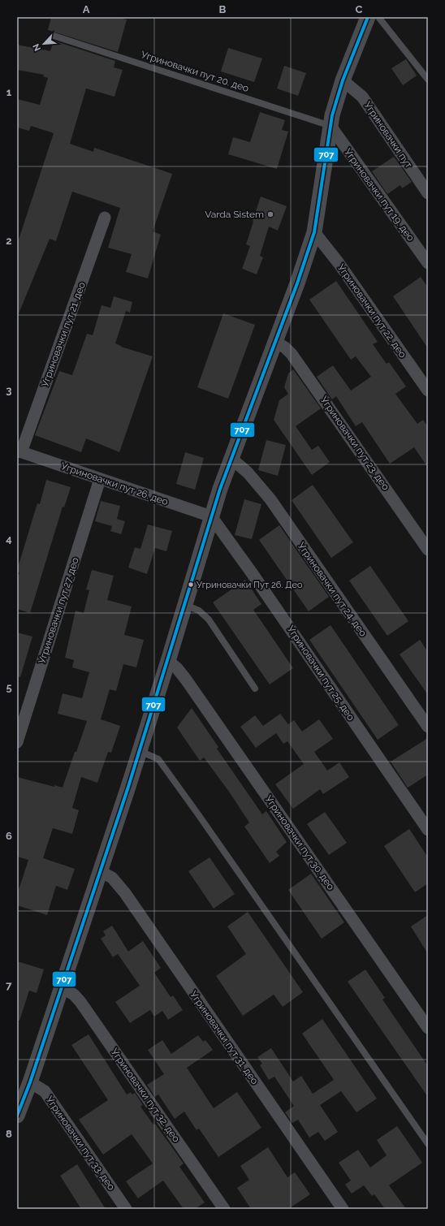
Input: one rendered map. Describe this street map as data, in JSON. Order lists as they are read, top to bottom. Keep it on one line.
{"streets":{"street":["Угриновачки пут","Угриновачки пут 19. део","Угриновачки пут 22. део","Угриновачки пут 21. део","Угриновачки пут 23. део","Угриновачки пут 26. део","Угриновачки пут 24. део","Угриновачки пут 27. део","Угриновачки пут 25. део","Угриновачки пут 30. део","Угриновачки пут 31. део","Угриновачки пут 32. део","Угриновачки пут 33. део"],"lane":["Угриновачки пут 20. део"]},"crossings":[["Угриновачки пут 20. део","Угриновачки пут 19. део"],["Угриновачки пут 21. део","Угриновачки пут 26. део"],["Угриновачки пут 26. део","Угриновачки пут 27. део"],["Угриновачки пут 26. део","Угриновачки пут 25. део"]],"places":["Varda Sistem","Угриновачки Пут 26. Део"],"lines":["transit line 707"],"north":"bottom left","grid":{"columns":["A","B","C"],"rows":["1","2","3","4","5","6","7","8"]}}
